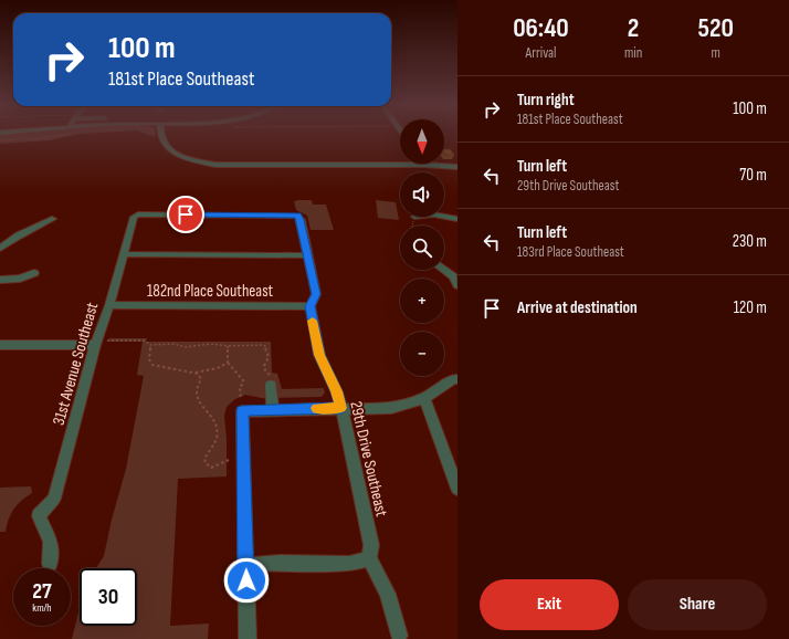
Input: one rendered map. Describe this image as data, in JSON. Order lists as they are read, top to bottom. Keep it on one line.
{"streets":{"street":["182nd Place Southeast","31st Avenue Southeast","29th Drive Southeast"]},"crossings":[["182nd Place Southeast","31st Avenue Southeast"],["182nd Place Southeast","29th Drive Southeast"],["31st Avenue Southeast","29th Drive Southeast"]],"north":"bottom","page":{"eta":["06:40","Arrival","2","min","520","m"],"turn":["100 m","181st Place Southeast"],"list":[{"name":"Turn right","note":"181st Place Southeast","value":"100 m"},{"name":"Turn left","note":"29th Drive Southeast","value":"70 m"},{"name":"Turn left","note":"183rd Place Southeast","value":"230 m"},{"name":"Arrive at destination","value":"120 m"}],"map_buttons":["+","−"],"speed":"27 km/h","limit":"30","buttons":["Exit","Share"]}}
